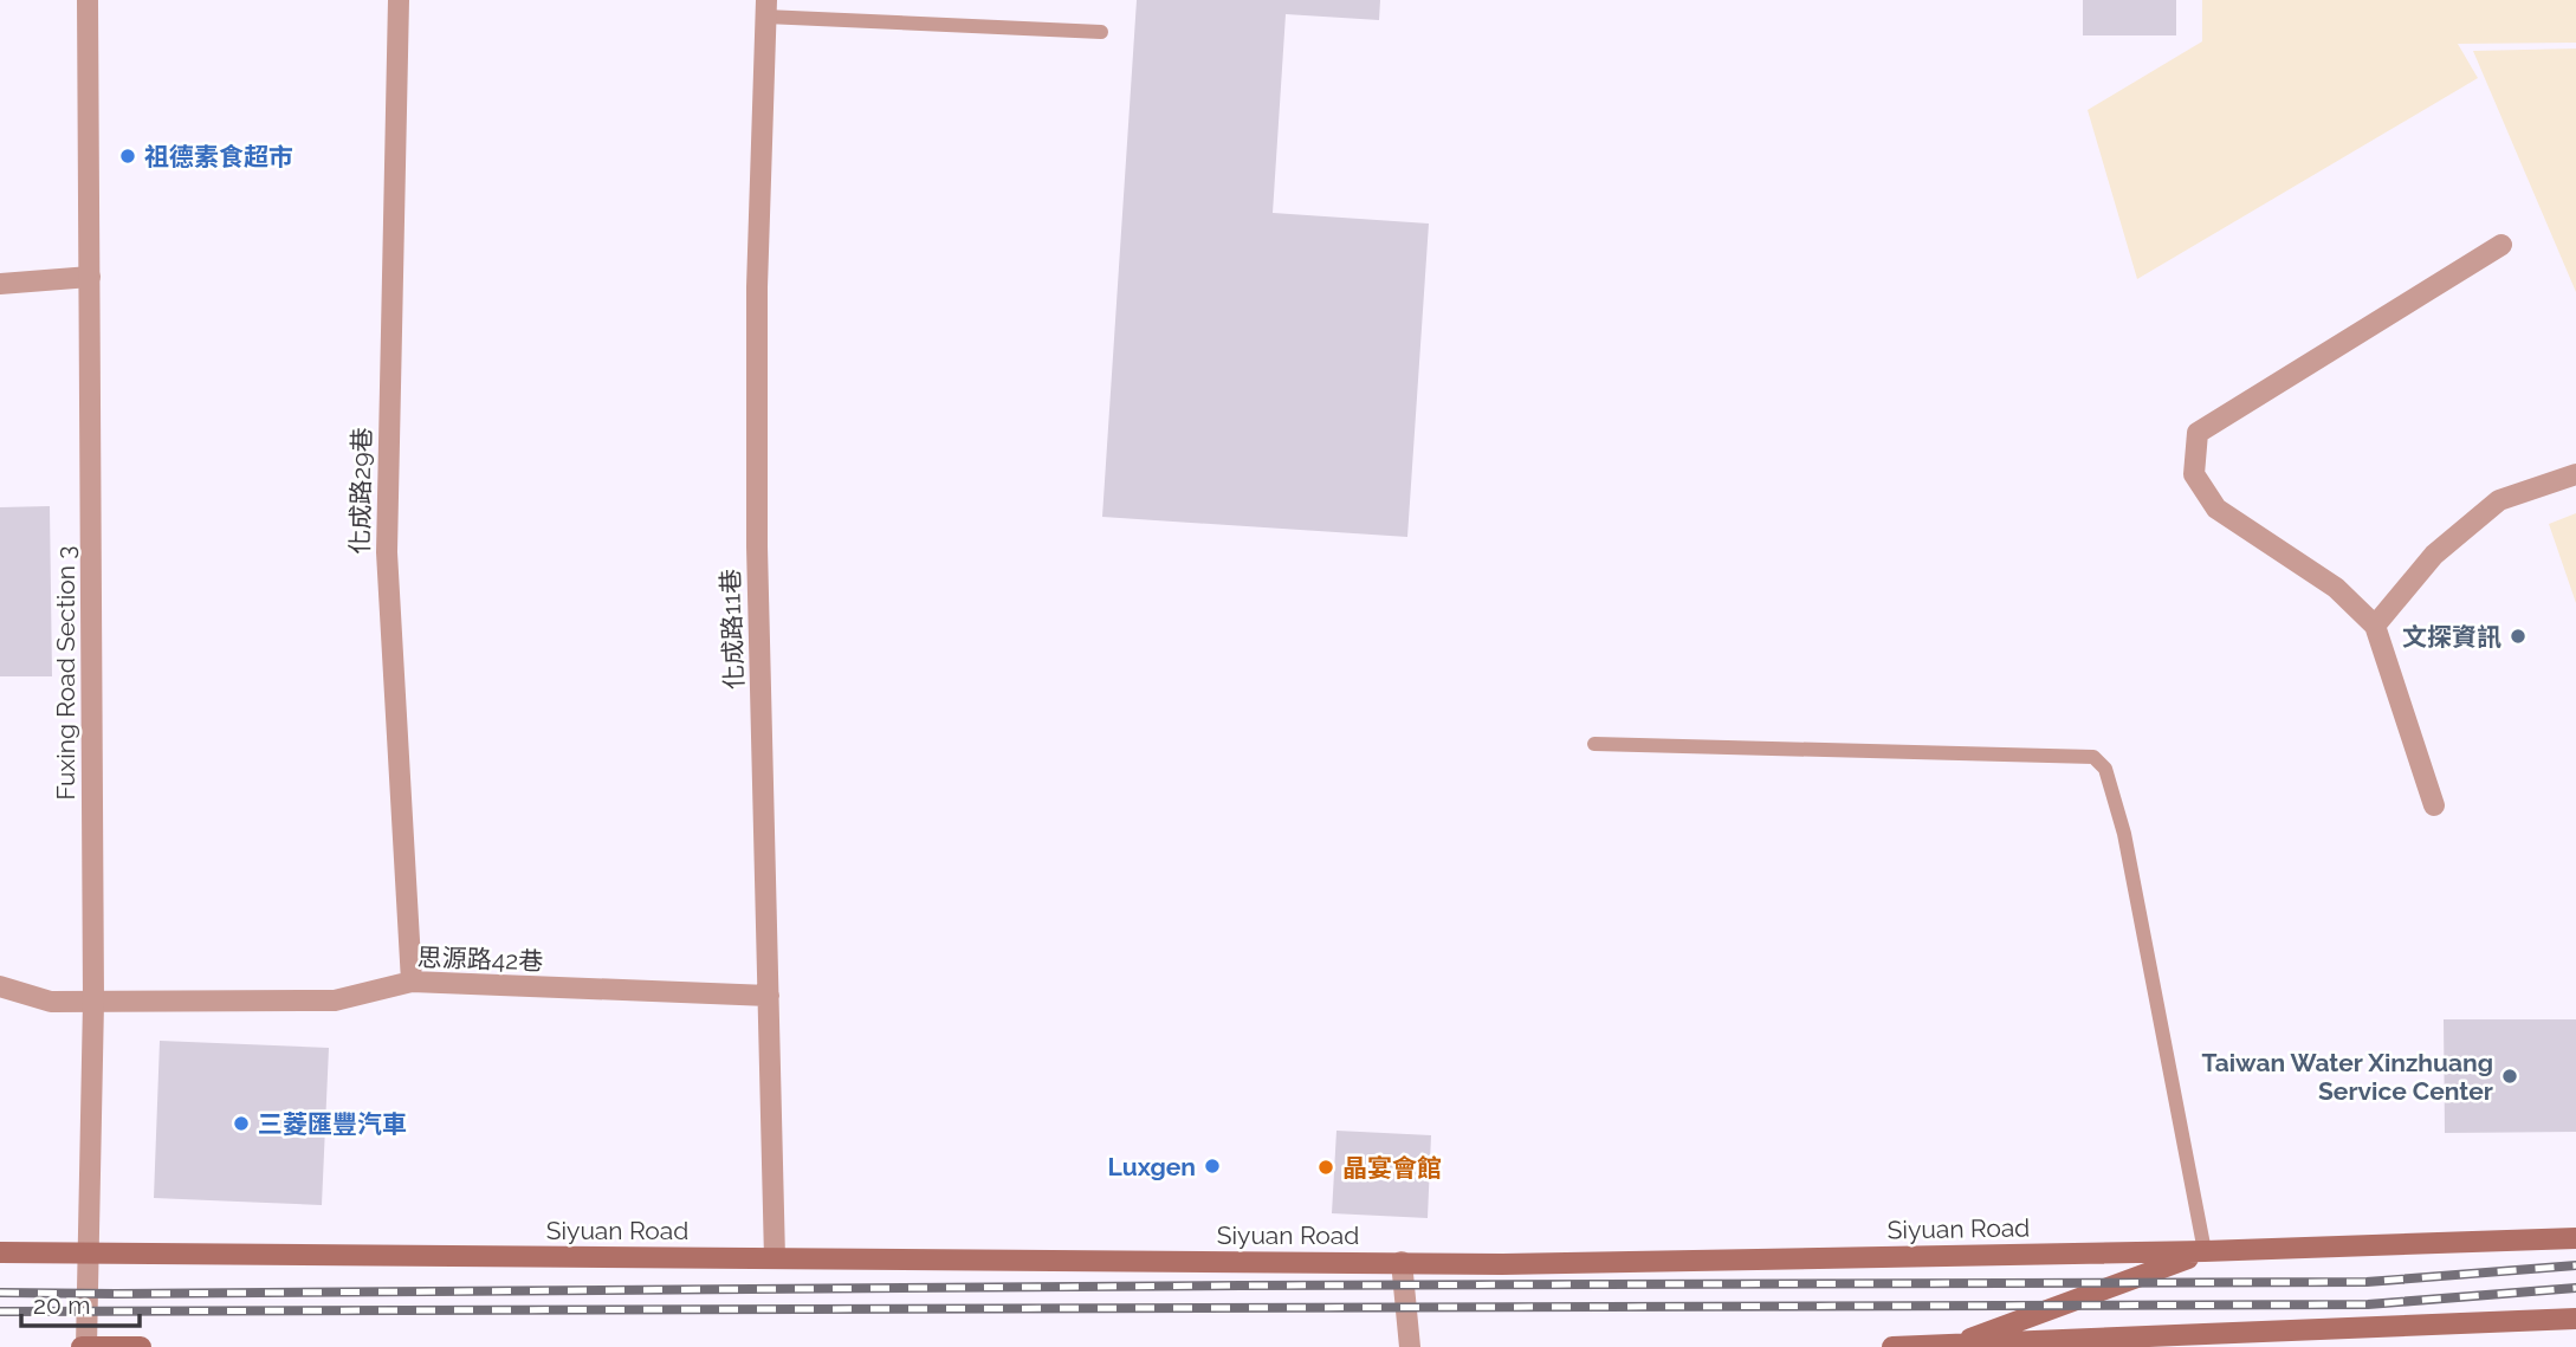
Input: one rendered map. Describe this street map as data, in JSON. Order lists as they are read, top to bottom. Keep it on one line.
{"streets":{"main road":["Siyuan Road"],"street":["化成路29巷","化成路11巷","Fuxing Road Section 3","思源路42巷"]},"crossings":[["化成路29巷","思源路42巷"],["化成路11巷","思源路42巷"],["化成路11巷","Siyuan Road"],["Fuxing Road Section 3","思源路42巷"],["Fuxing Road Section 3","Siyuan Road"]],"places":["祖德素食超市","文探資訊","Taiwan Water Xinzhuang Service Center","三菱匯豐汽車","Luxgen","晶宴會館"],"scale_bar":"20 m"}
